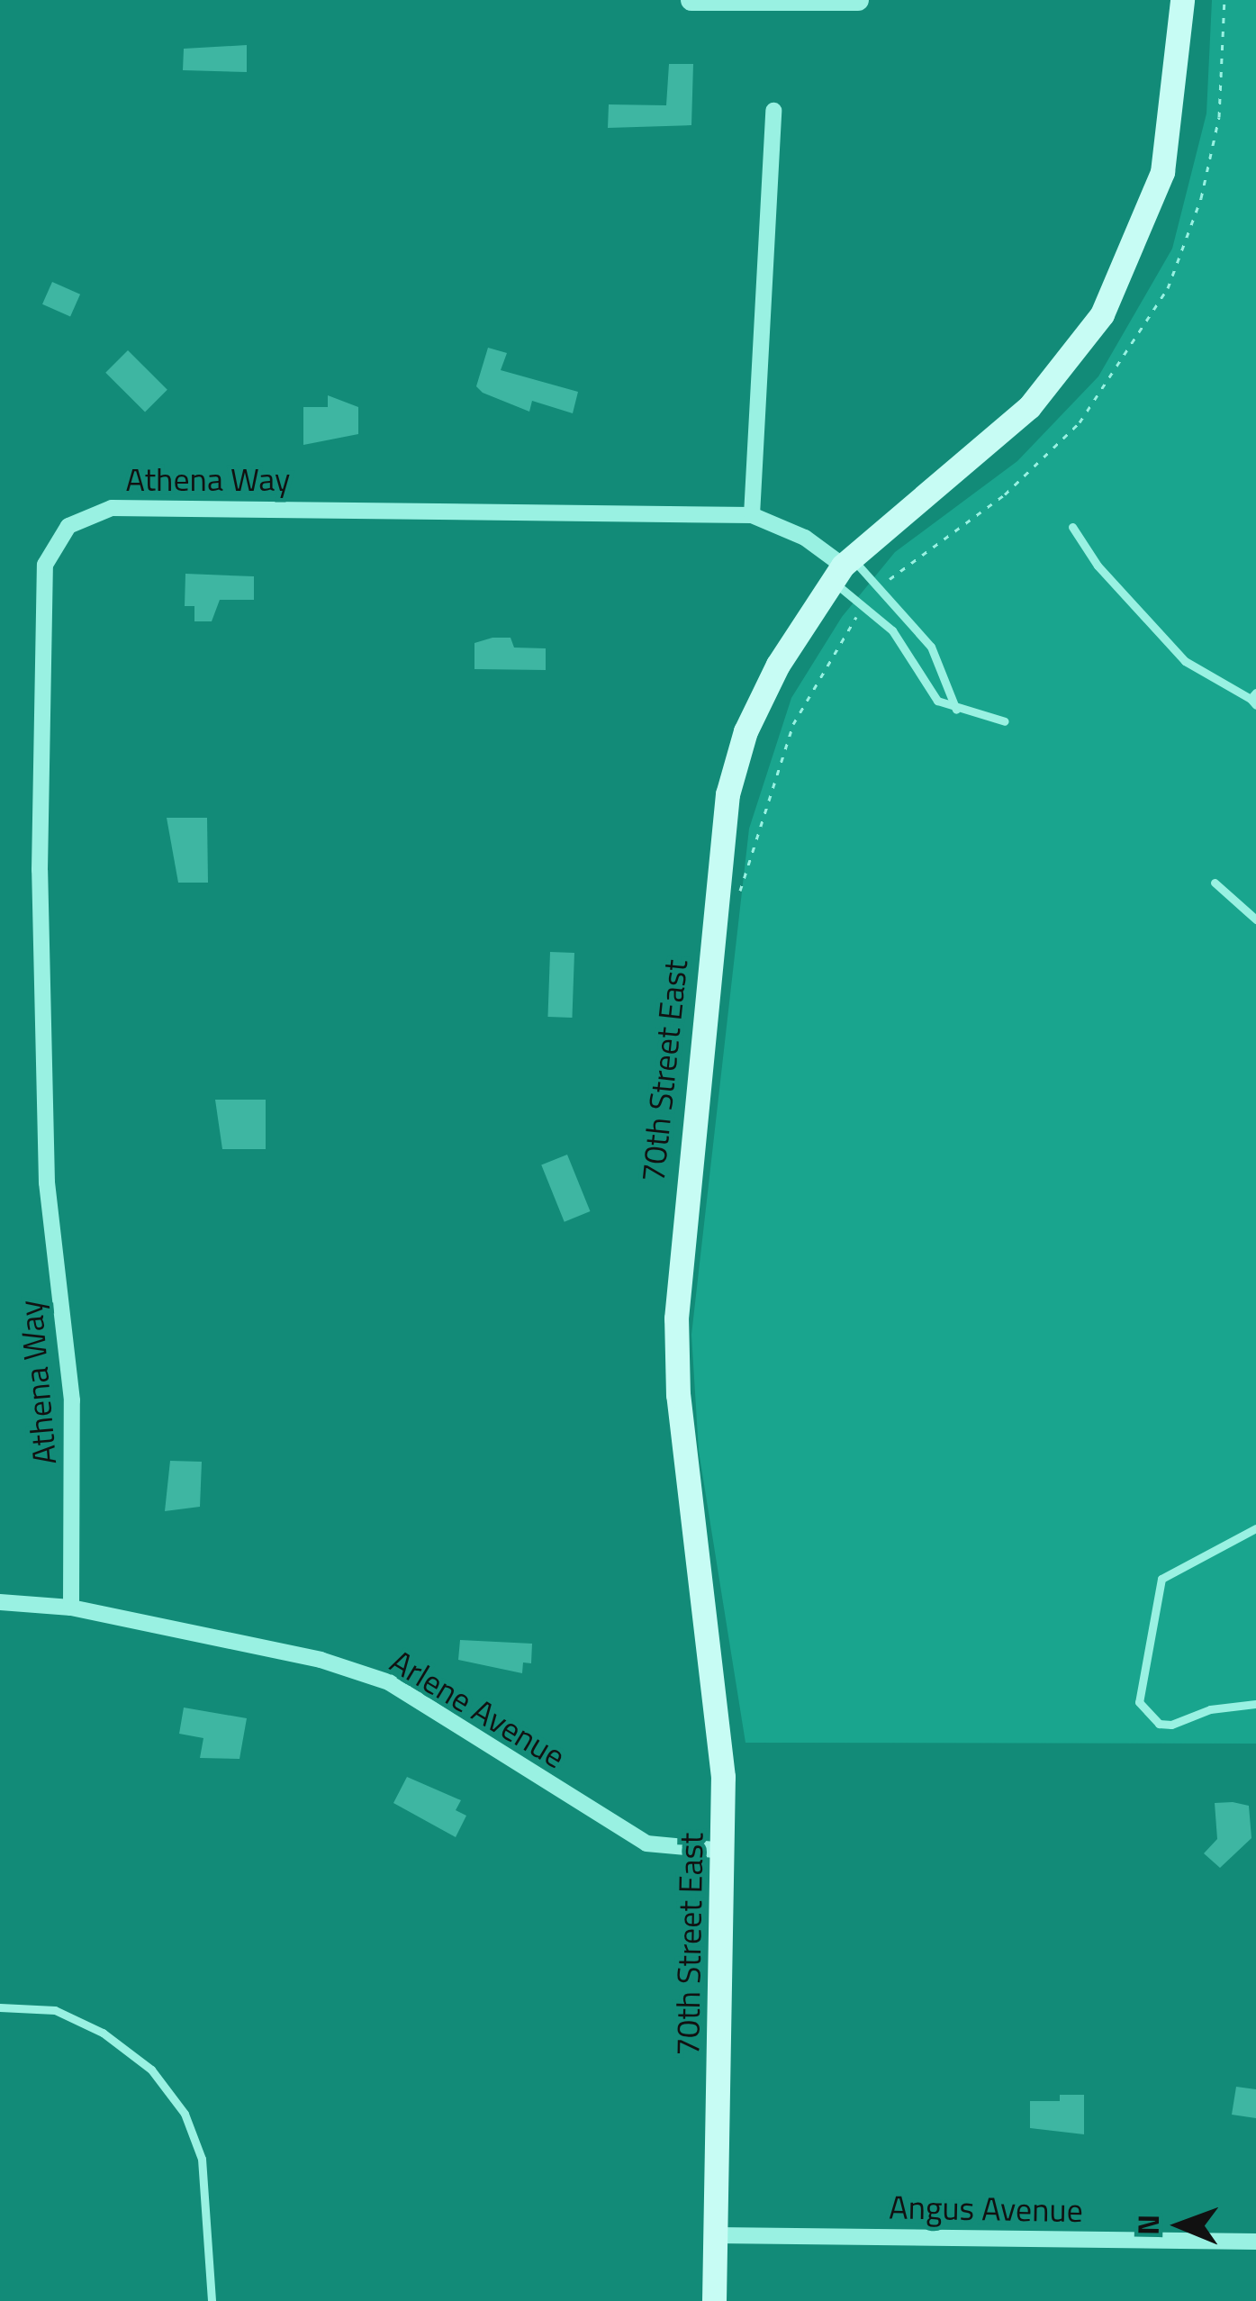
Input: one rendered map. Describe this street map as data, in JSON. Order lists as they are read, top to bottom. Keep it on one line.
{"streets":{"main road":["70th Street East"],"street":["Athena Way","Arlene Avenue","Angus Avenue"]},"crossings":[["Athena Way","70th Street East"],["Athena Way","Arlene Avenue"],["70th Street East","Arlene Avenue"],["70th Street East","Angus Avenue"]],"north":"left"}
